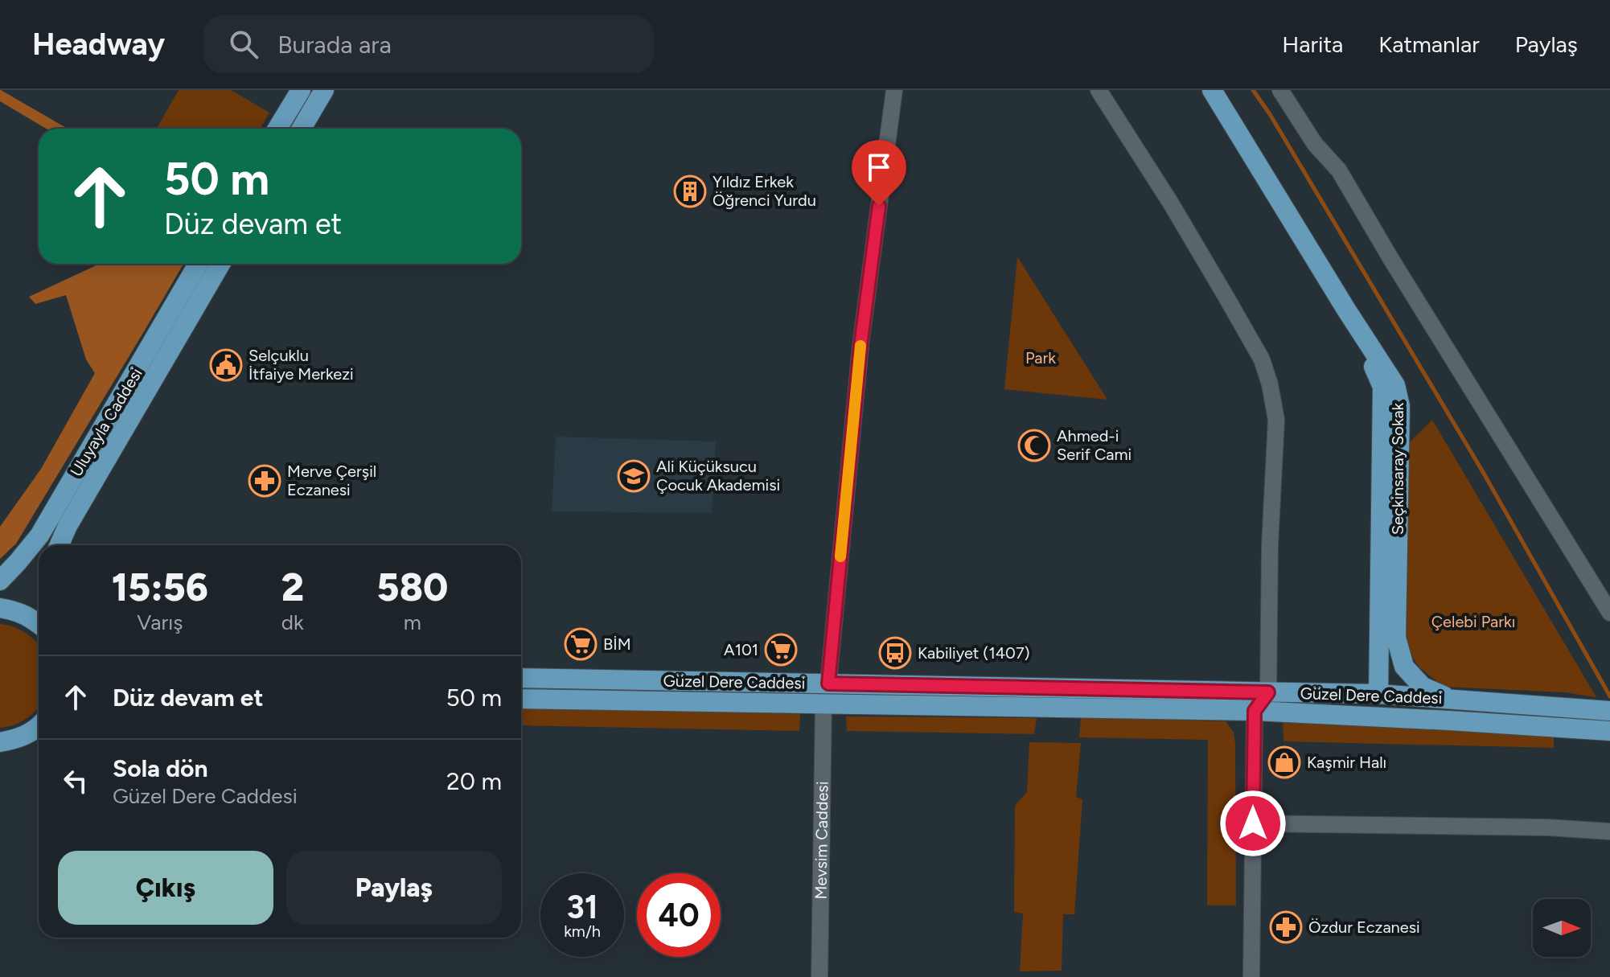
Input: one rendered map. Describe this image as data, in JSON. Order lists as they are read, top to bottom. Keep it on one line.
{"streets":{"main road":["Uluyayla Caddesi","Seçkinsaray Sokak","Güzel Dere Caddesi"],"street":["Mevsim Caddesi"]},"crossings":[["Seçkinsaray Sokak","Güzel Dere Caddesi"],["Güzel Dere Caddesi","Mevsim Caddesi"]],"parks":["Park","Çelebi Parkı"],"places":{"building":["Yıldız Erkek Öğrenci Yurdu"],"public building":["Selçuklu İtfaiye Merkezi"],"mosque":["Ahmed-i Serif Cami"],"school or university":["Ali Küçüksucu Çocuk Akademisi"],"pharmacy":["Merve Çerşil Eczanesi","Özdur Eczanesi"],"supermarket":["BİM","A101"],"bus stop":["Kabiliyet (1407)"],"shop":["Kaşmir Halı"]},"north":"right","page":{"header":"Headway","search":"Burada ara","nav":["Harita","Katmanlar","Paylaş"],"turn":["50 m","Düz devam et"],"eta":["15:56","Varış","2","dk","580","m"],"list":[{"name":"Düz devam et","value":"50 m"},{"name":"Sola dön","note":"Güzel Dere Caddesi","value":"20 m"}],"buttons":["Çıkış","Paylaş"],"speed":"31 km/h","limit":"40"}}
